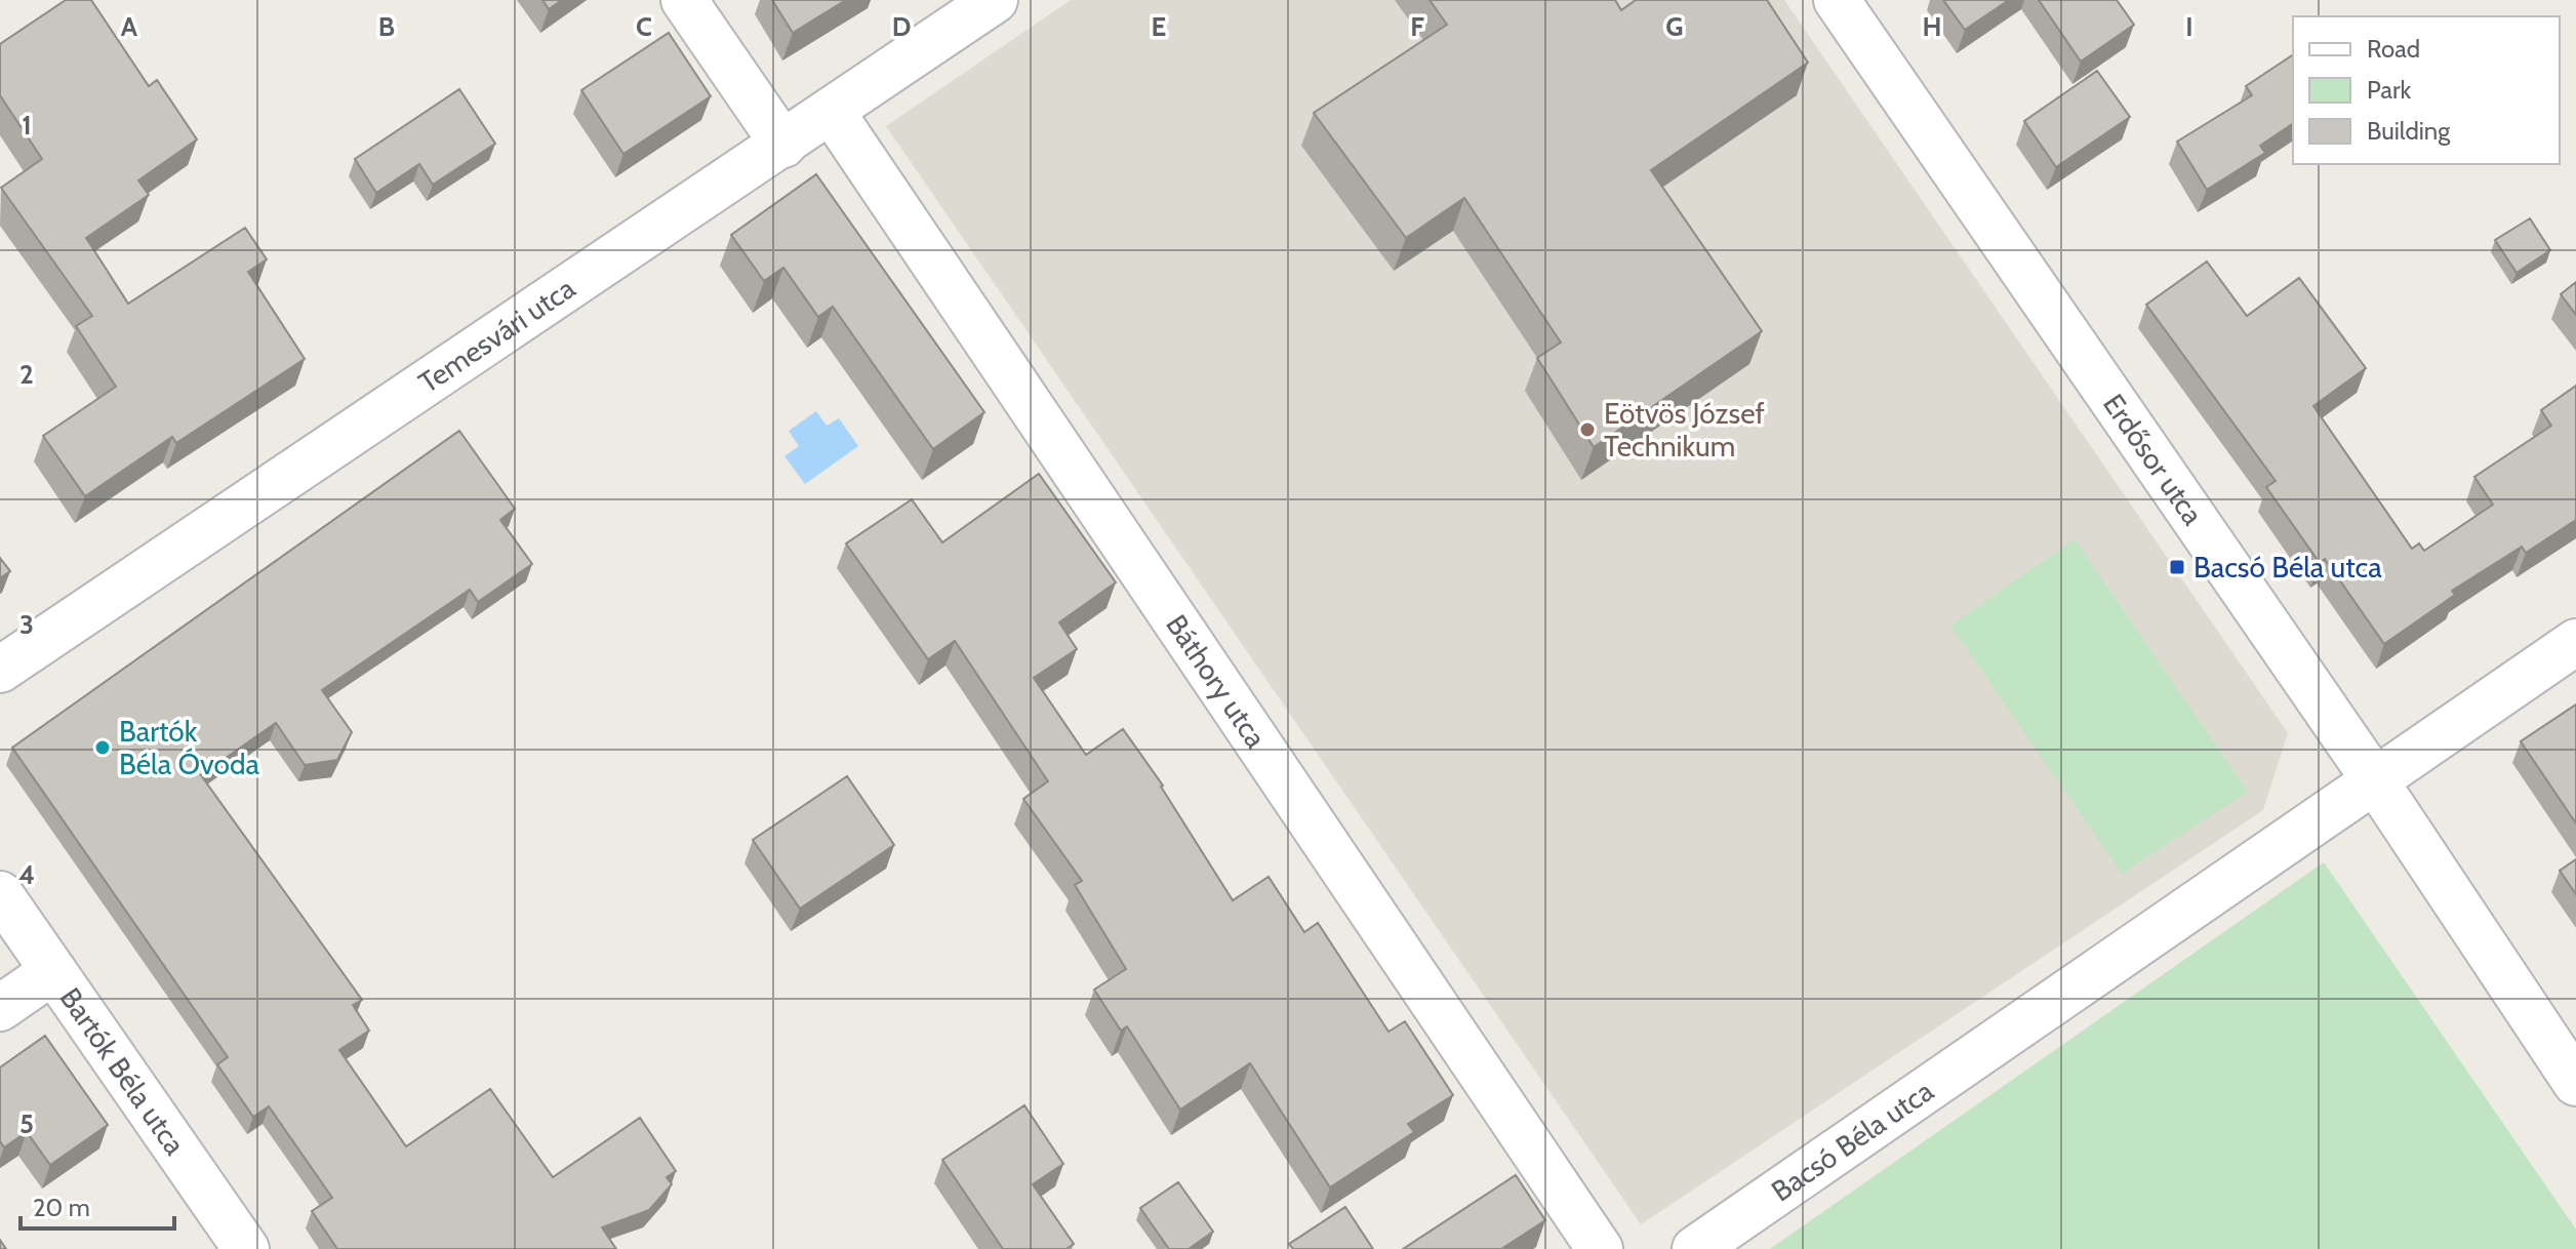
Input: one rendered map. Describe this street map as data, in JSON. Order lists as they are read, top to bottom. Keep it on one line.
{"streets":{"street":["Temesvári utca","Erdősor utca","Báthory utca","Bartók Béla utca","Bacsó Béla utca"]},"crossings":[["Temesvári utca","Báthory utca"],["Erdősor utca","Bacsó Béla utca"]],"places":{"other":["Eötvös József Technikum","Bartók Béla Óvoda"],"transit":["Bacsó Béla utca"]},"legend":["Road","Park","Building"],"scale_bar":"20 m","grid":{"columns":["A","B","C","D","E","F","G","H","I"],"rows":["1","2","3","4","5"]}}
